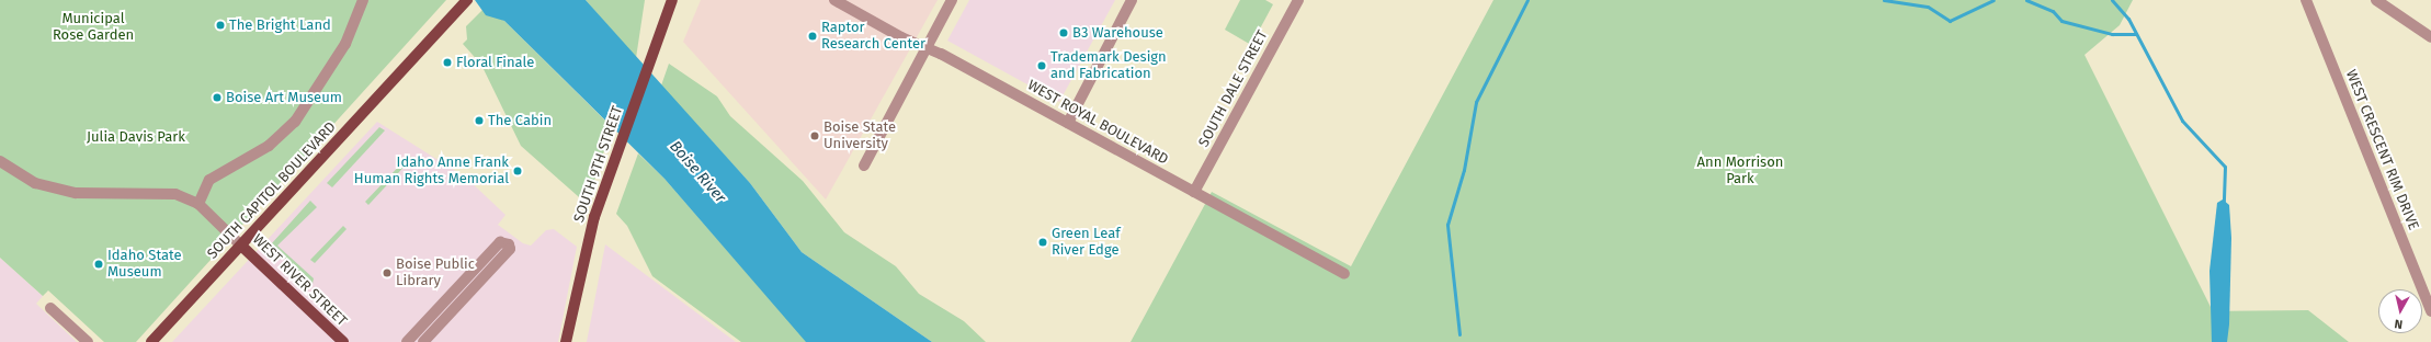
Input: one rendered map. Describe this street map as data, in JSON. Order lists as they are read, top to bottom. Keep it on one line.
{"streets":{"main road":["SOUTH 9TH STREET","SOUTH CAPITOL BOULEVARD","WEST RIVER STREET"],"street":["SOUTH DALE STREET","WEST ROYAL BOULEVARD","WEST CRESCENT RIM DRIVE"]},"crossings":[["SOUTH DALE STREET","WEST ROYAL BOULEVARD"],["SOUTH CAPITOL BOULEVARD","WEST RIVER STREET"]],"water":["Boise River"],"parks":["Municipal Rose Garden","Julia Davis Park","Ann Morrison Park"],"places":["The Bright Land","B3 Warehouse","Raptor Research Center","Floral Finale","Trademark Design and Fabrication","Boise Art Museum","The Cabin","Boise State University","Idaho Anne Frank Human Rights Memorial","Green Leaf River Edge","Idaho State Museum","Boise Public Library"],"north":"bottom"}
